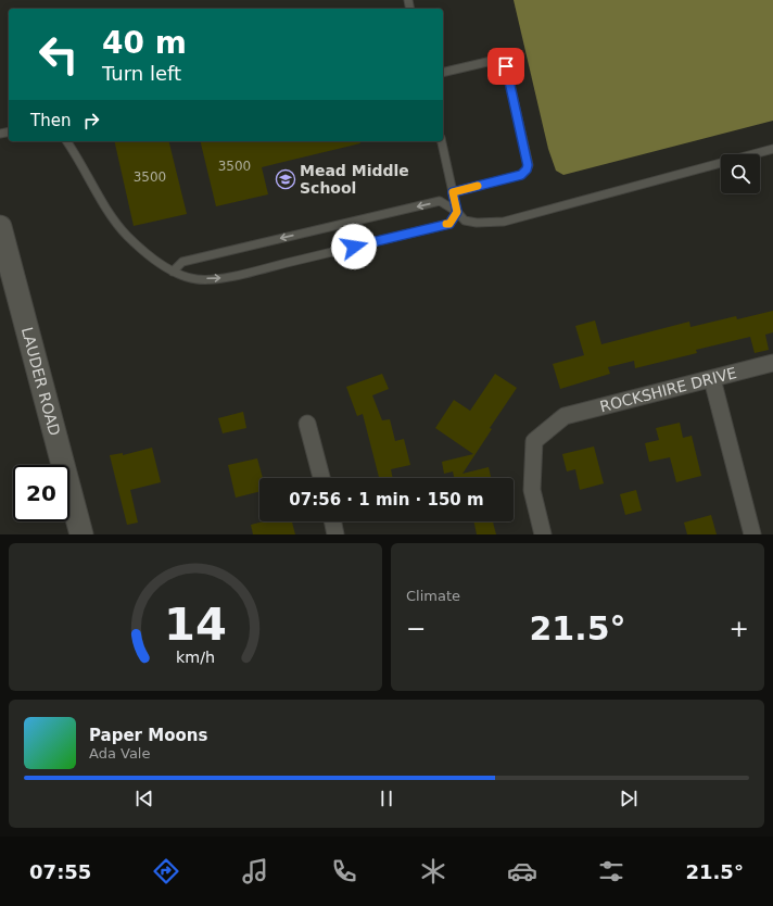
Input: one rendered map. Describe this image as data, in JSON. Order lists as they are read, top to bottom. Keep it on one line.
{"streets":{"main road":["LAUDER ROAD"],"street":["ROCKSHIRE DRIVE"]},"places":{"school or university":["Mead Middle School"]},"house_numbers":["3500","3500"],"page":{"turn":["40 m","Turn left"],"then":"Then","limit":"20","trip":"07:56 · 1 min · 150 m","tile":"Climate","heat":["−","21.5°","+"],"song":["Paper Moons","Ada Vale"],"tabs":["07:55","21.5°"],"gauge":["14","km/h"]}}
